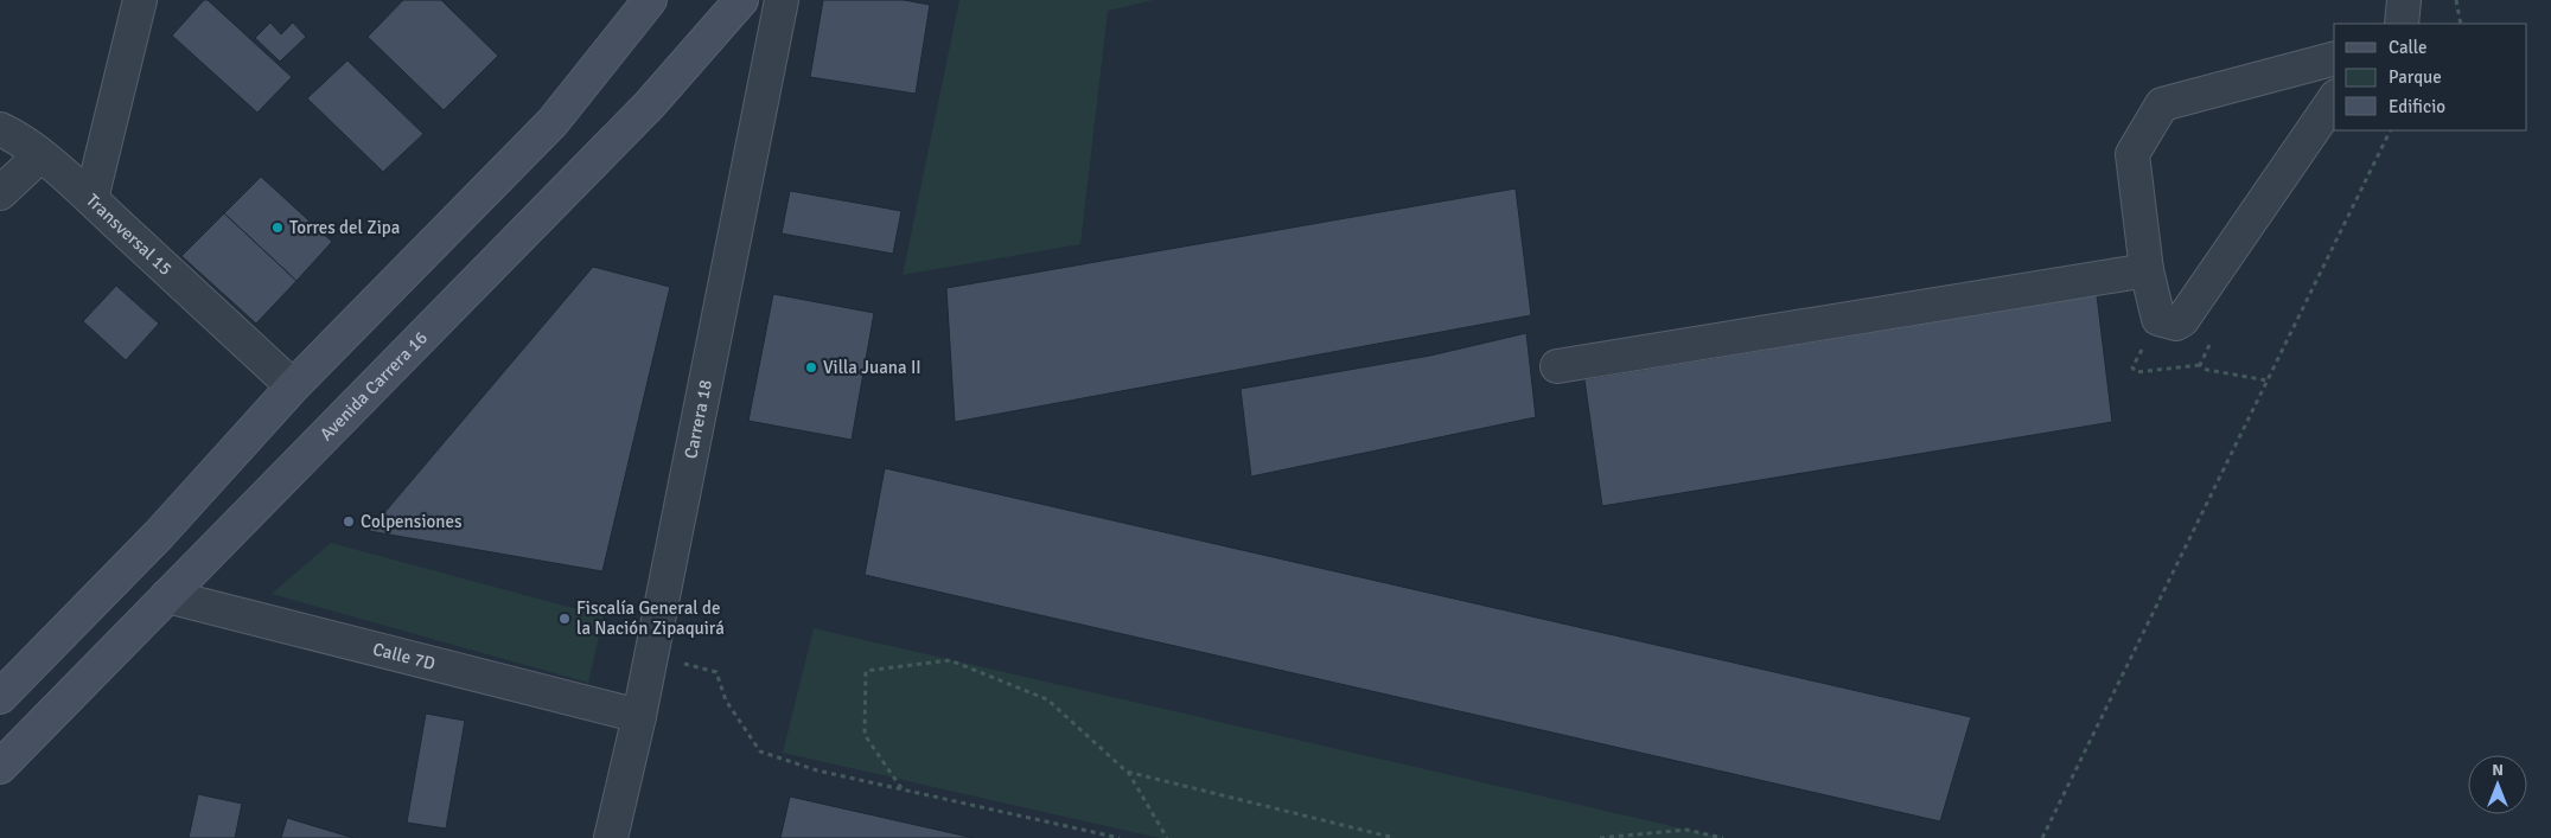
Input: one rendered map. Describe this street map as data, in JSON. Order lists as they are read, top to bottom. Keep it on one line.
{"streets":{"main road":["Avenida Carrera 16"],"street":["Transversal 15","Carrera 18","Calle 7D"]},"crossings":[["Avenida Carrera 16","Calle 7D"],["Carrera 18","Calle 7D"]],"places":["Torres del Zipa","Villa Juana II","Colpensiones","Fiscalía General de la Nación Zipaquirá"],"legend":["Calle","Parque","Edificio"],"north":"top"}
